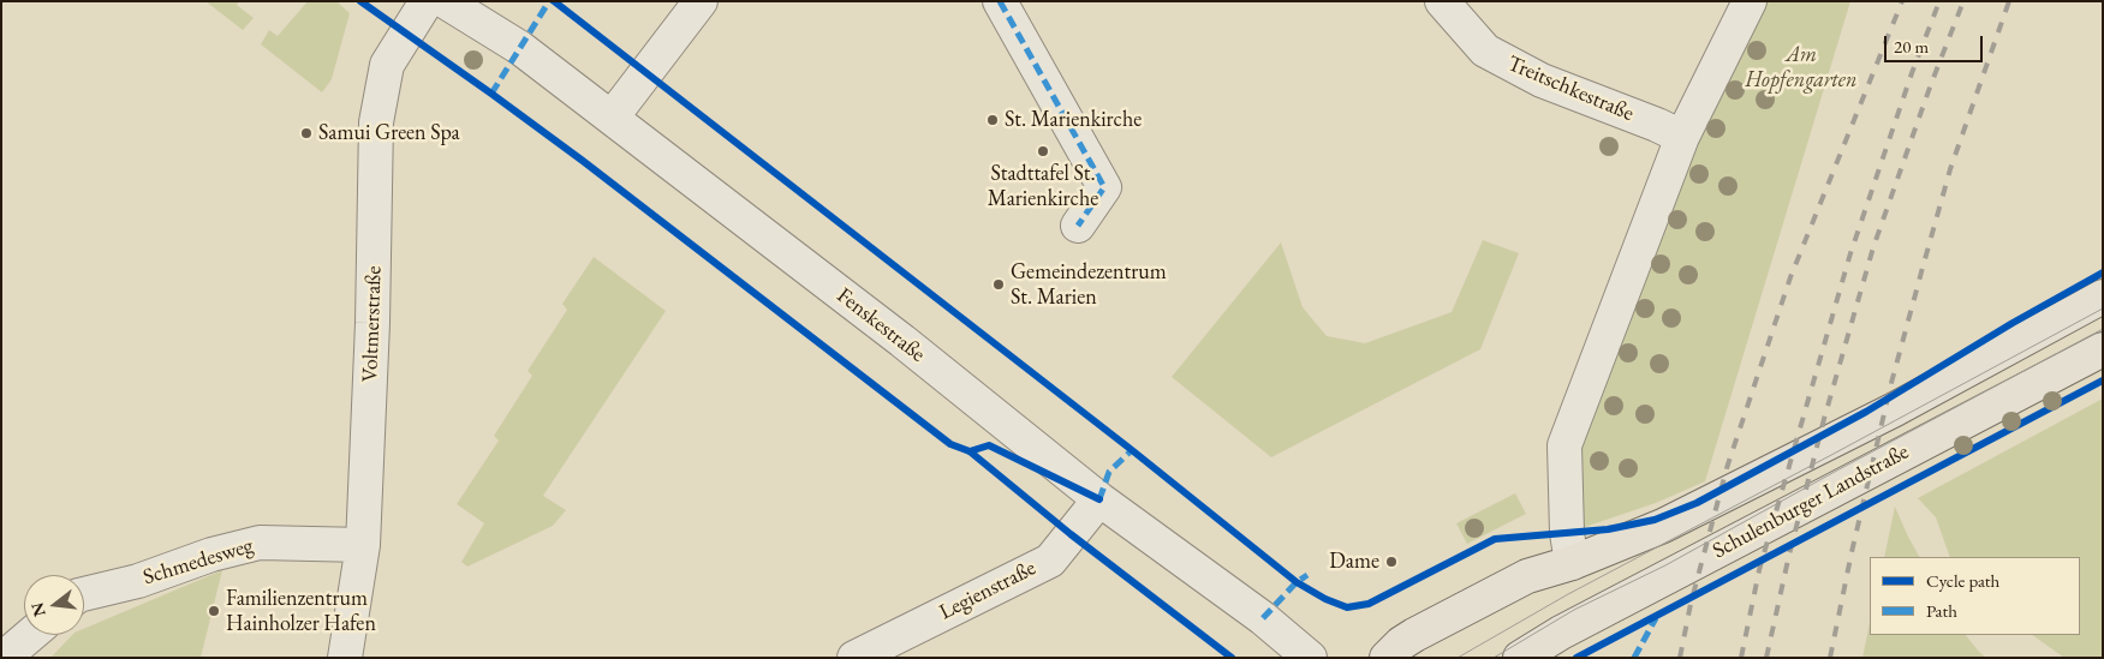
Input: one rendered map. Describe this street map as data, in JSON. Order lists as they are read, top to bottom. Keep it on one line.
{"streets":{"main road":["Schulenburger Landstraße"],"street":["Treitschkestraße","Voltmerstraße","Fenskestraße","Schmedesweg","Legienstraße"]},"crossings":[["Voltmerstraße","Schmedesweg"],["Fenskestraße","Legienstraße"]],"parks":["Am Hopfengarten"],"places":["St. Marienkirche","Samui Green Spa","Stadttafel St. Marienkirche","Gemeindezentrum St. Marien","Dame","Familienzentrum Hainholzer Hafen"],"legend":["Cycle path","Path"],"scale_bar":"20 m","north":"left"}
